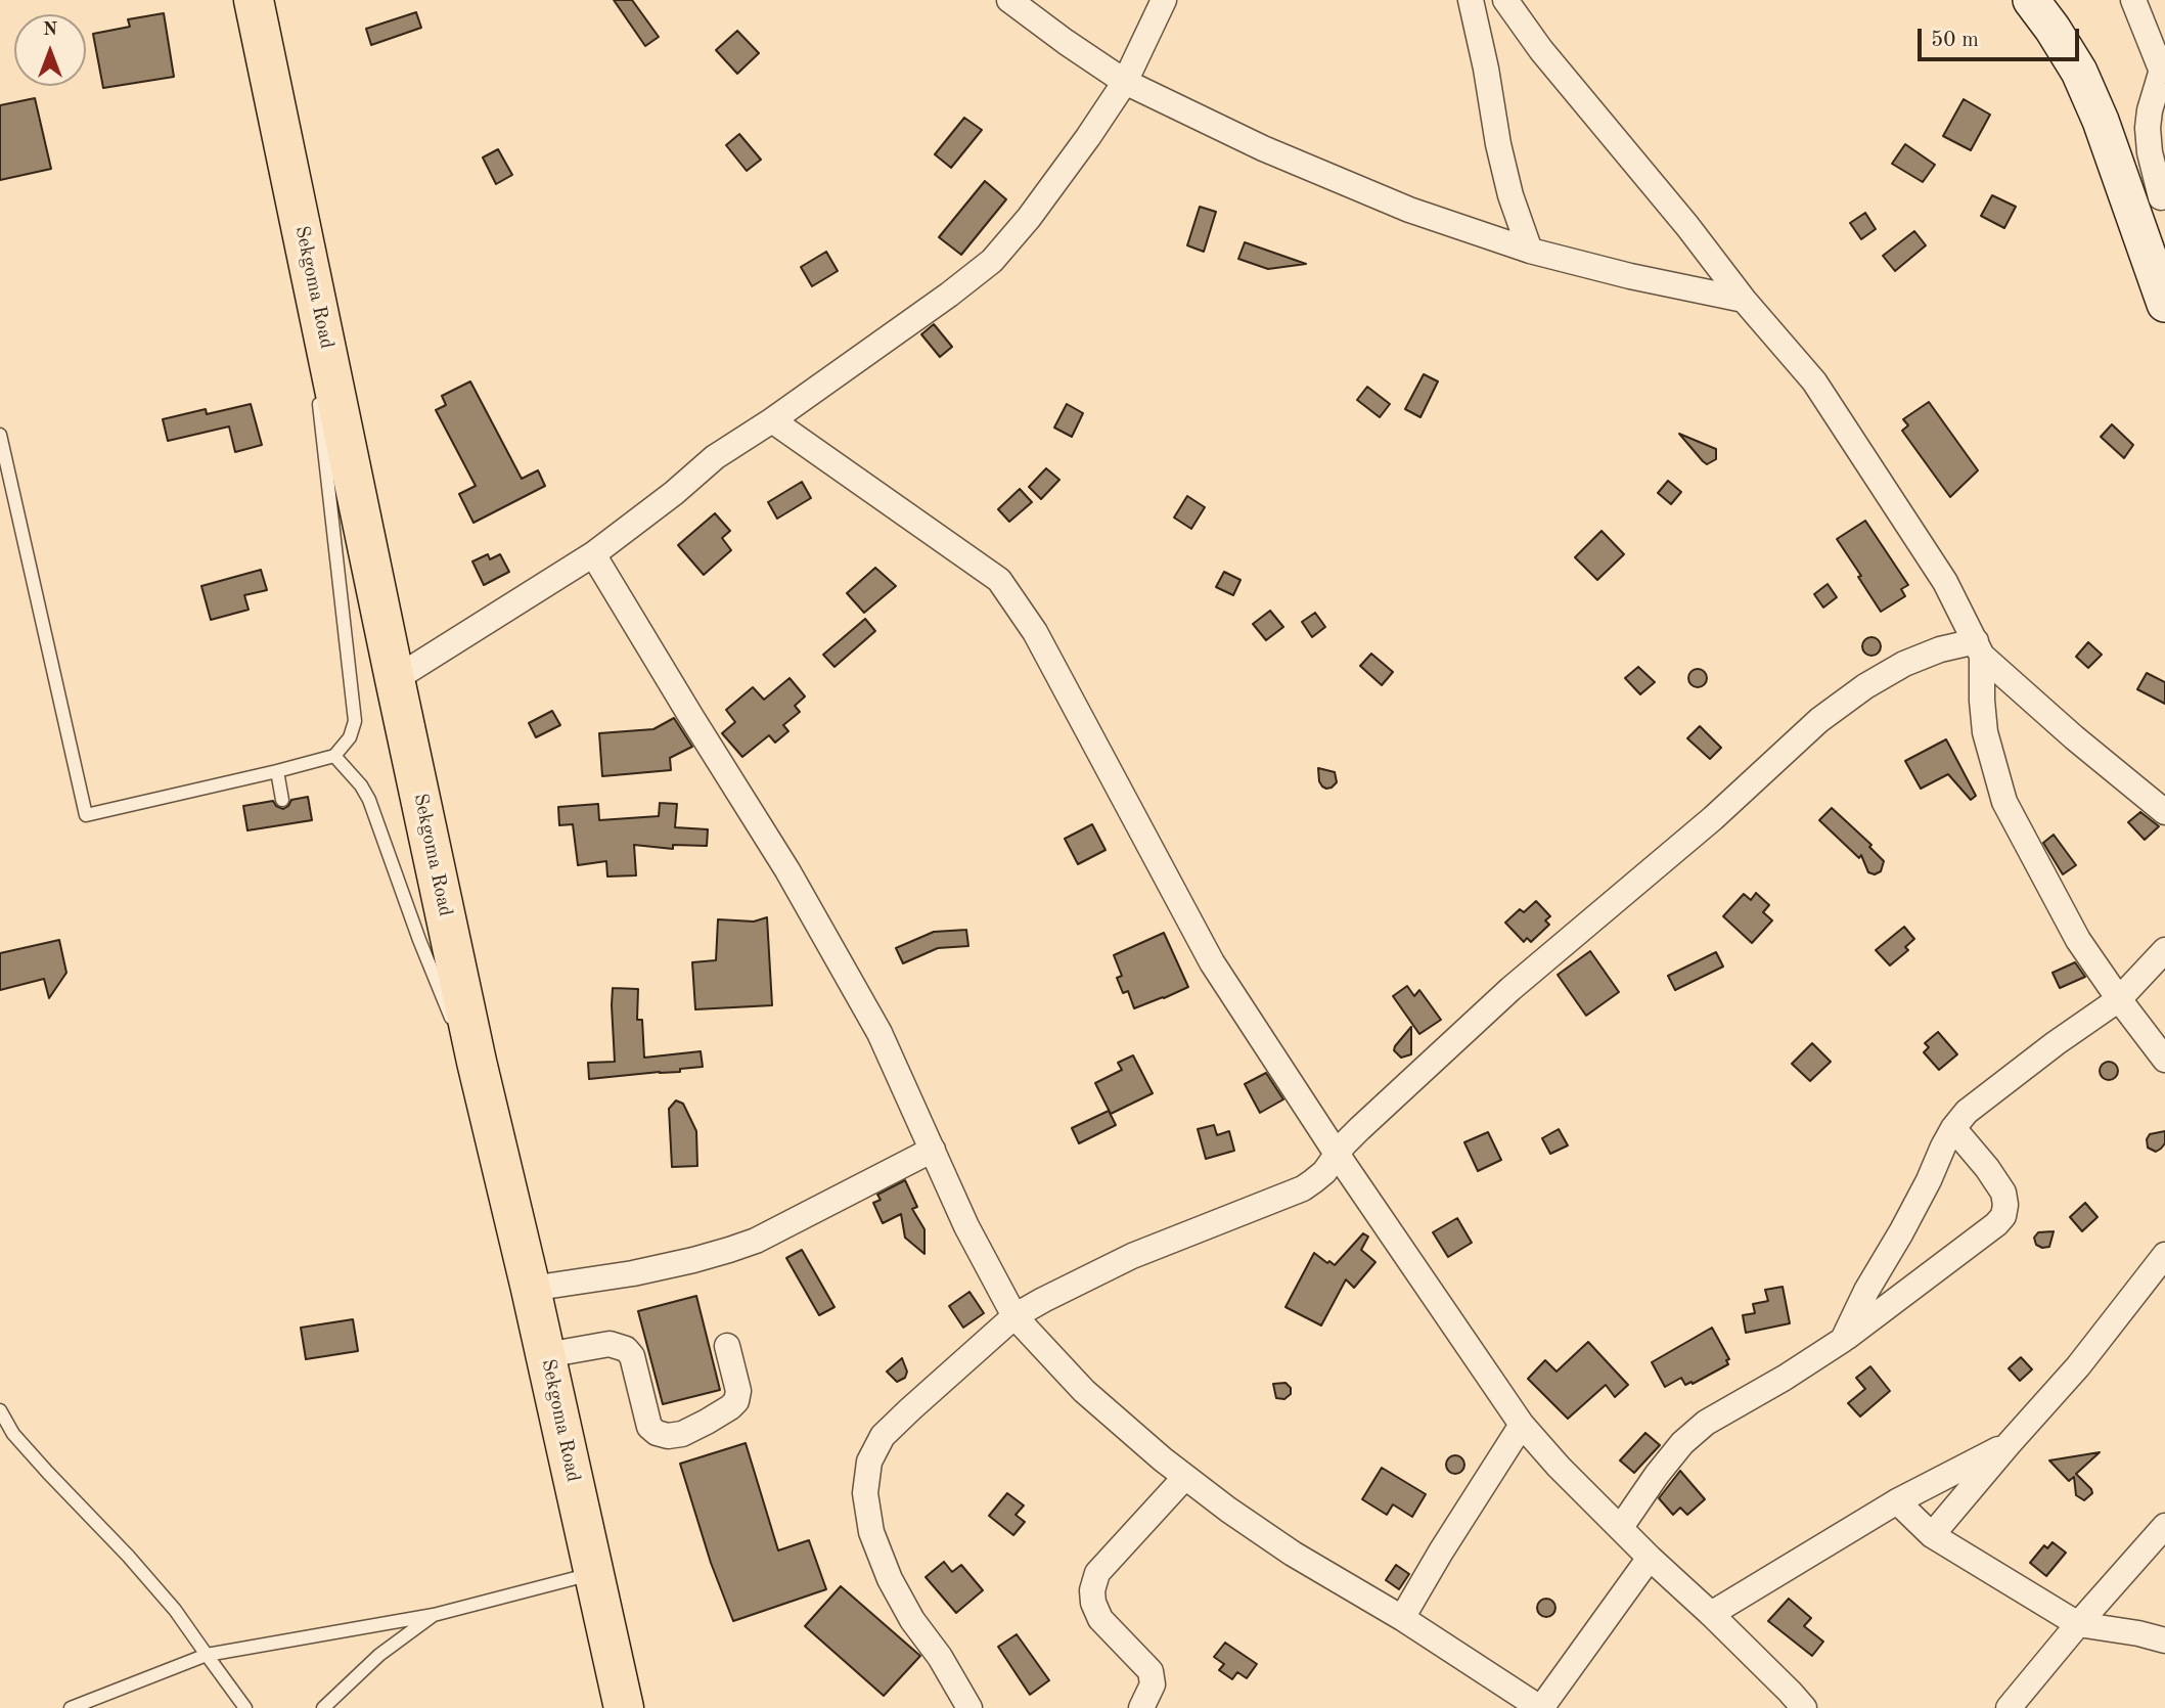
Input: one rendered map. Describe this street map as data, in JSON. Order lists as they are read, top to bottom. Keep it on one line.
{"streets":{"highway":["Sekgoma Road"]},"scale_bar":"50 m","north":"top"}
